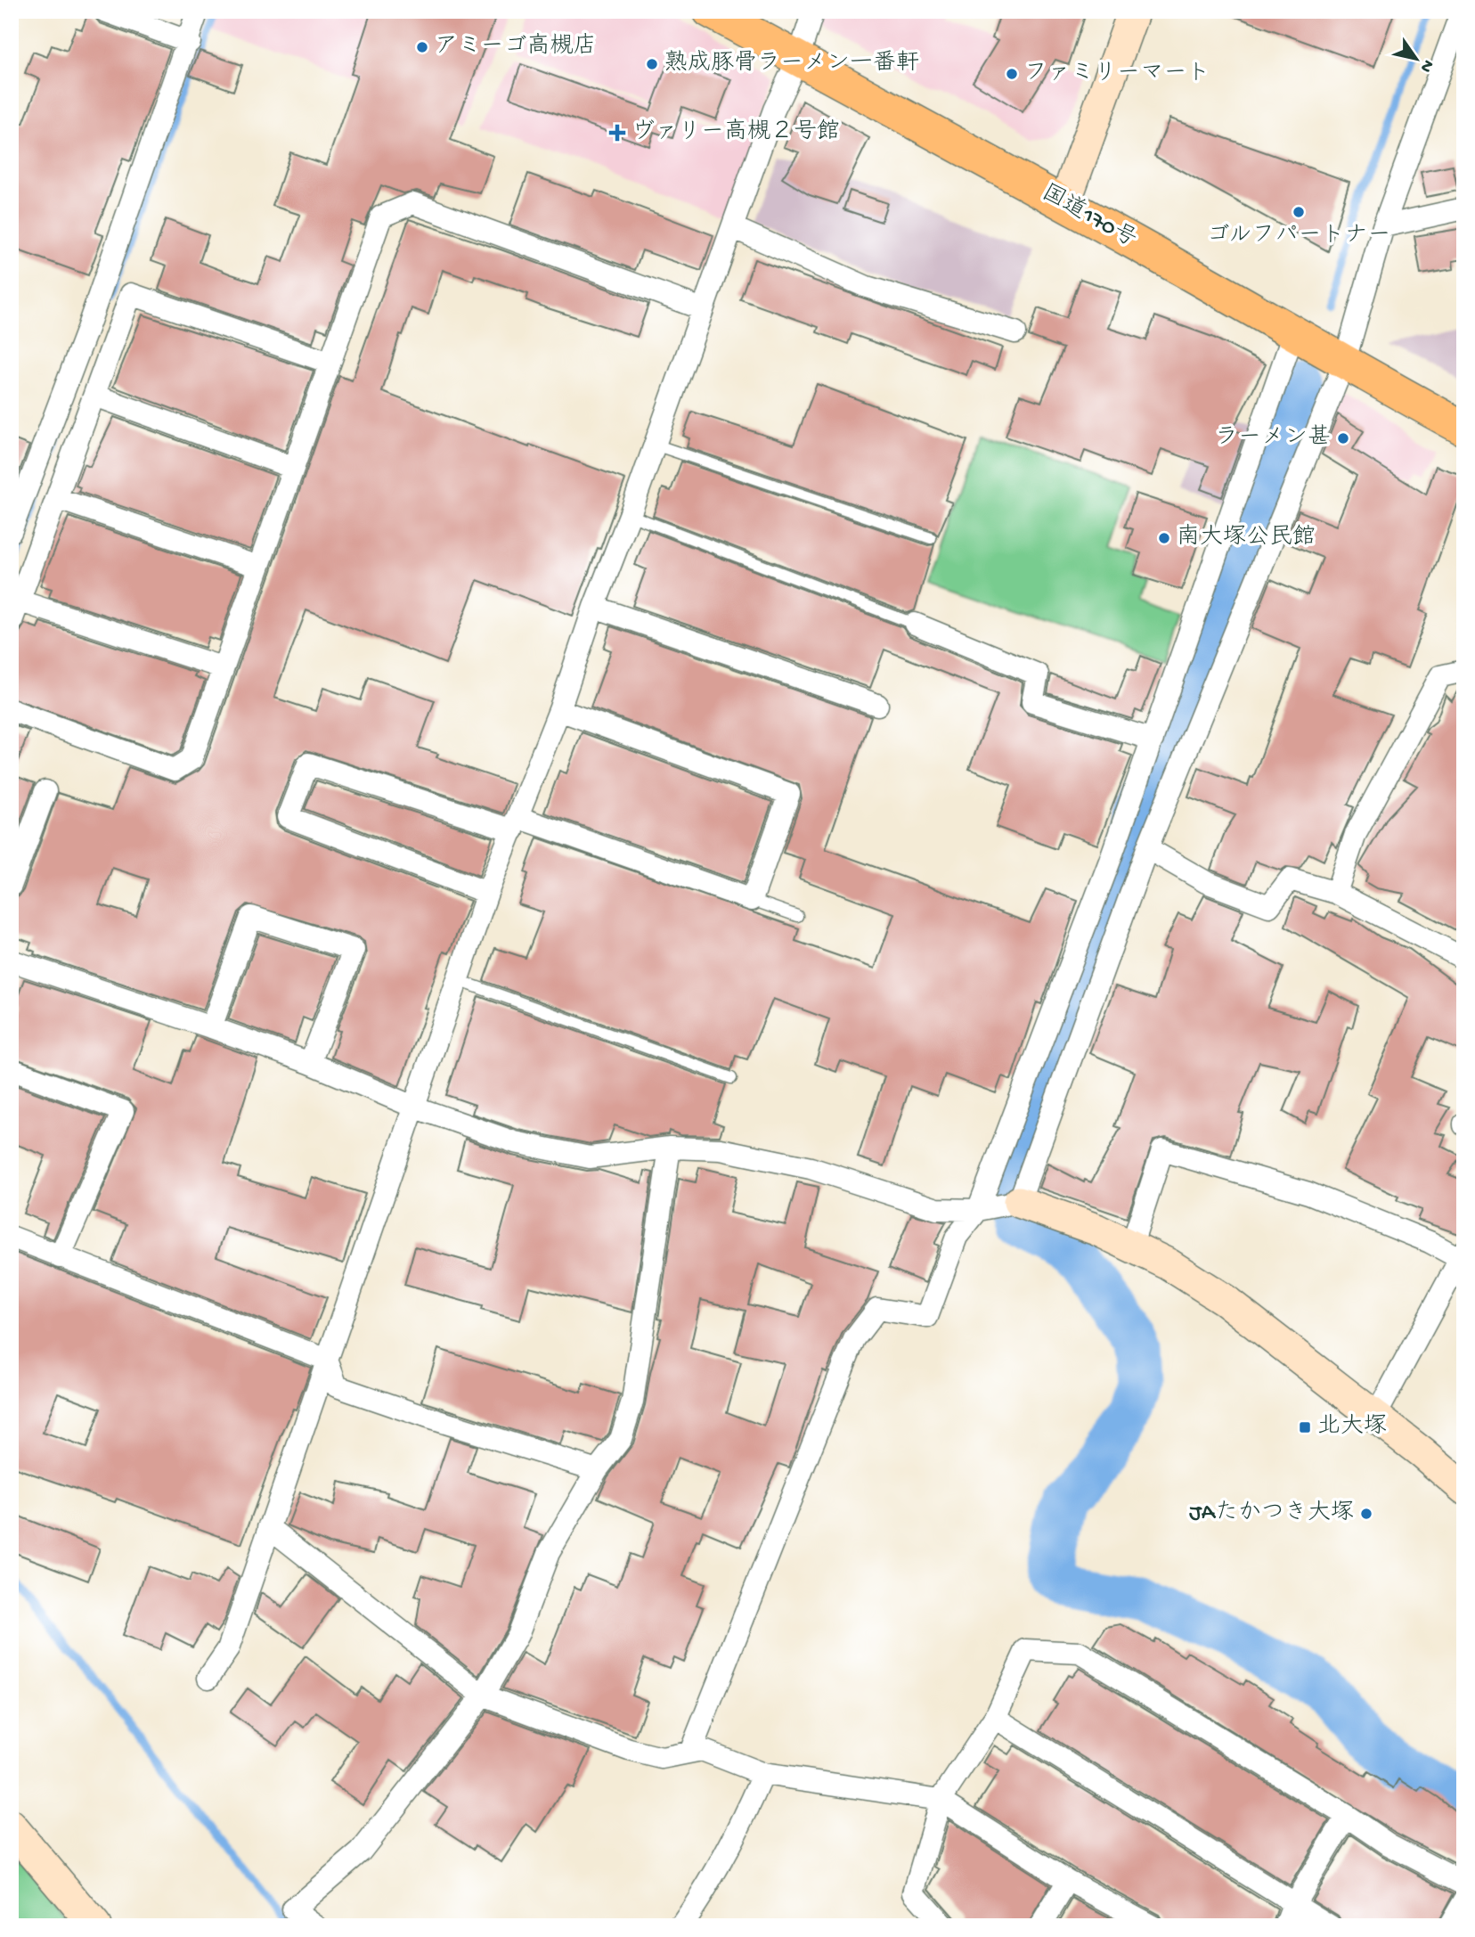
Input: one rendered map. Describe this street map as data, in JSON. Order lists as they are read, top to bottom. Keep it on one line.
{"streets":{"highway":["国道170号"]},"places":{"other":["アミーゴ高槻店","熟成豚骨ラーメン一番軒","ファミリーマート","ゴルフパートナー","ラーメン甚","南大塚公民館","JAたかつき大塚"],"health":["ヴァリー高槻２号館"],"transit":["北大塚"]},"north":"bottom right"}
